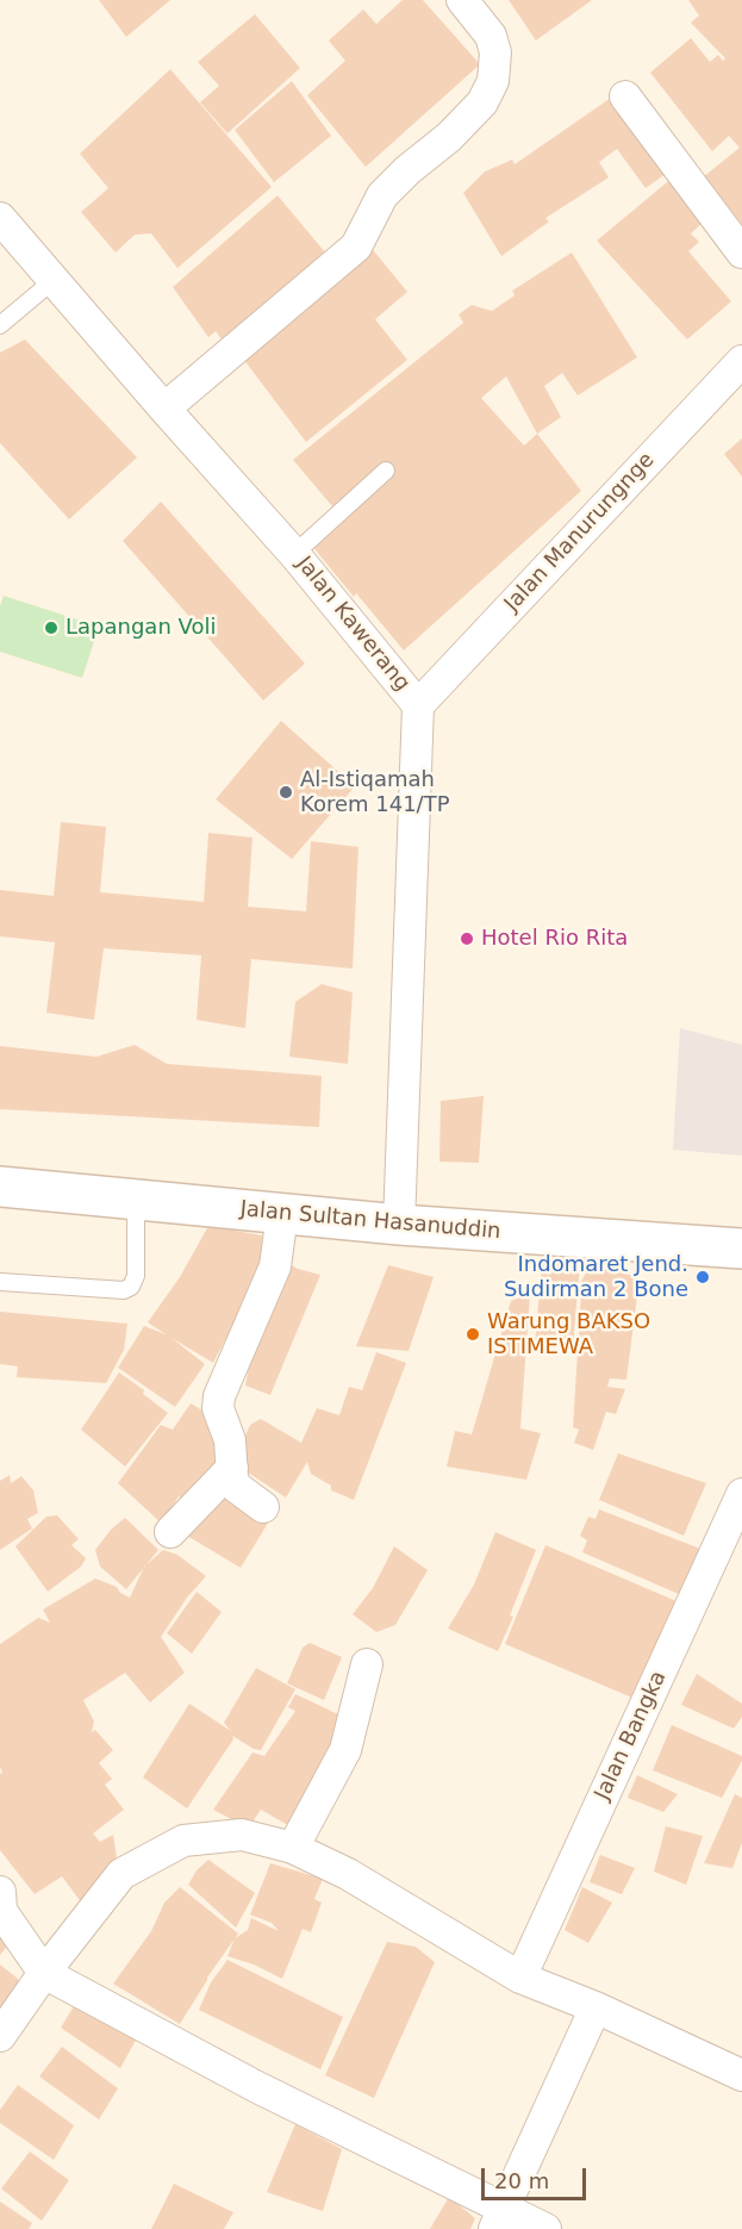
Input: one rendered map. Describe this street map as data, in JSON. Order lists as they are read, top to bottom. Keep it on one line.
{"streets":{"main road":["Jalan Sultan Hasanuddin"],"street":["Jalan Manurungnge","Jalan Kawerang","Jalan Bangka"]},"crossings":[["Jalan Manurungnge","Jalan Kawerang"],["Jalan Kawerang","Jalan Sultan Hasanuddin"]],"places":["Lapangan Voli","Al-Istiqamah Korem 141/TP","Hotel Rio Rita","Indomaret Jend. Sudirman 2 Bone","Warung BAKSO ISTIMEWA"],"scale_bar":"20 m"}
